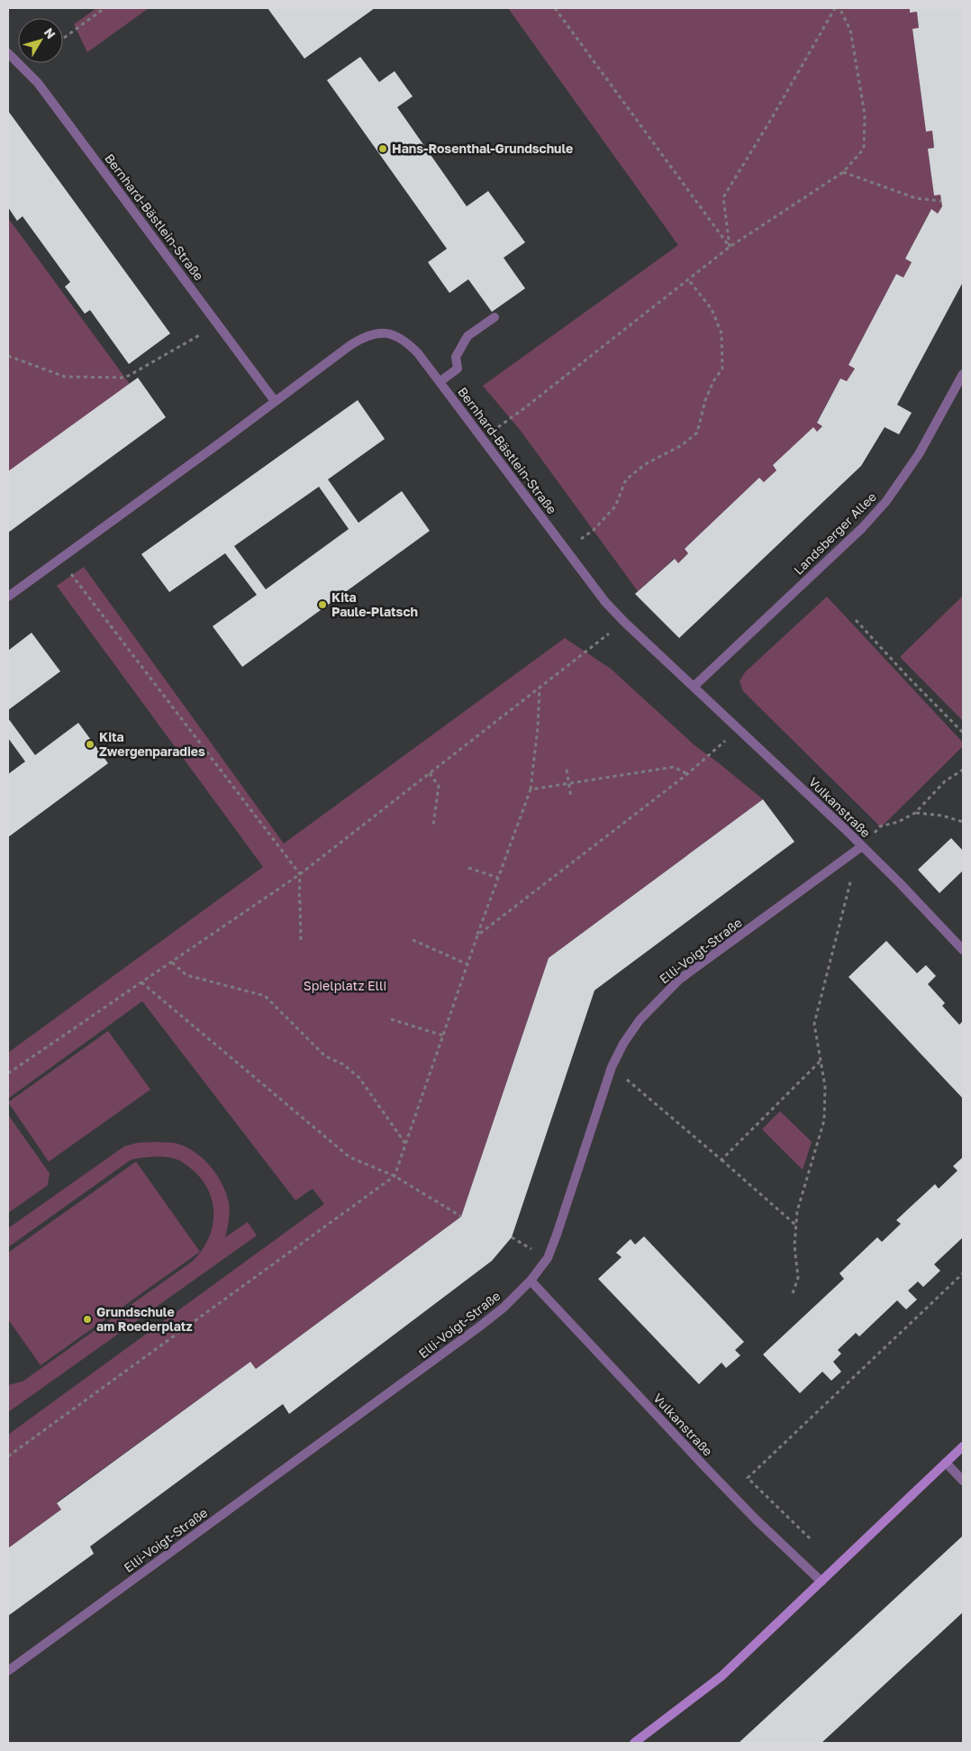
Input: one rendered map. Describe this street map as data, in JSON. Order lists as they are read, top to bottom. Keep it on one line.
{"streets":{"street":["Bernhard-Bästlein-Straße","Landsberger Allee","Vulkanstraße","Elli-Voigt-Straße"]},"crossings":[["Bernhard-Bästlein-Straße","Landsberger Allee"],["Bernhard-Bästlein-Straße","Vulkanstraße"],["Landsberger Allee","Vulkanstraße"],["Vulkanstraße","Elli-Voigt-Straße"]],"parks":["Spielplatz Elli"],"places":["Hans-Rosenthal-Grundschule","Kita Paule-Platsch","Kita Zwergenparadies","Grundschule am Roederplatz"],"north":"top right"}
